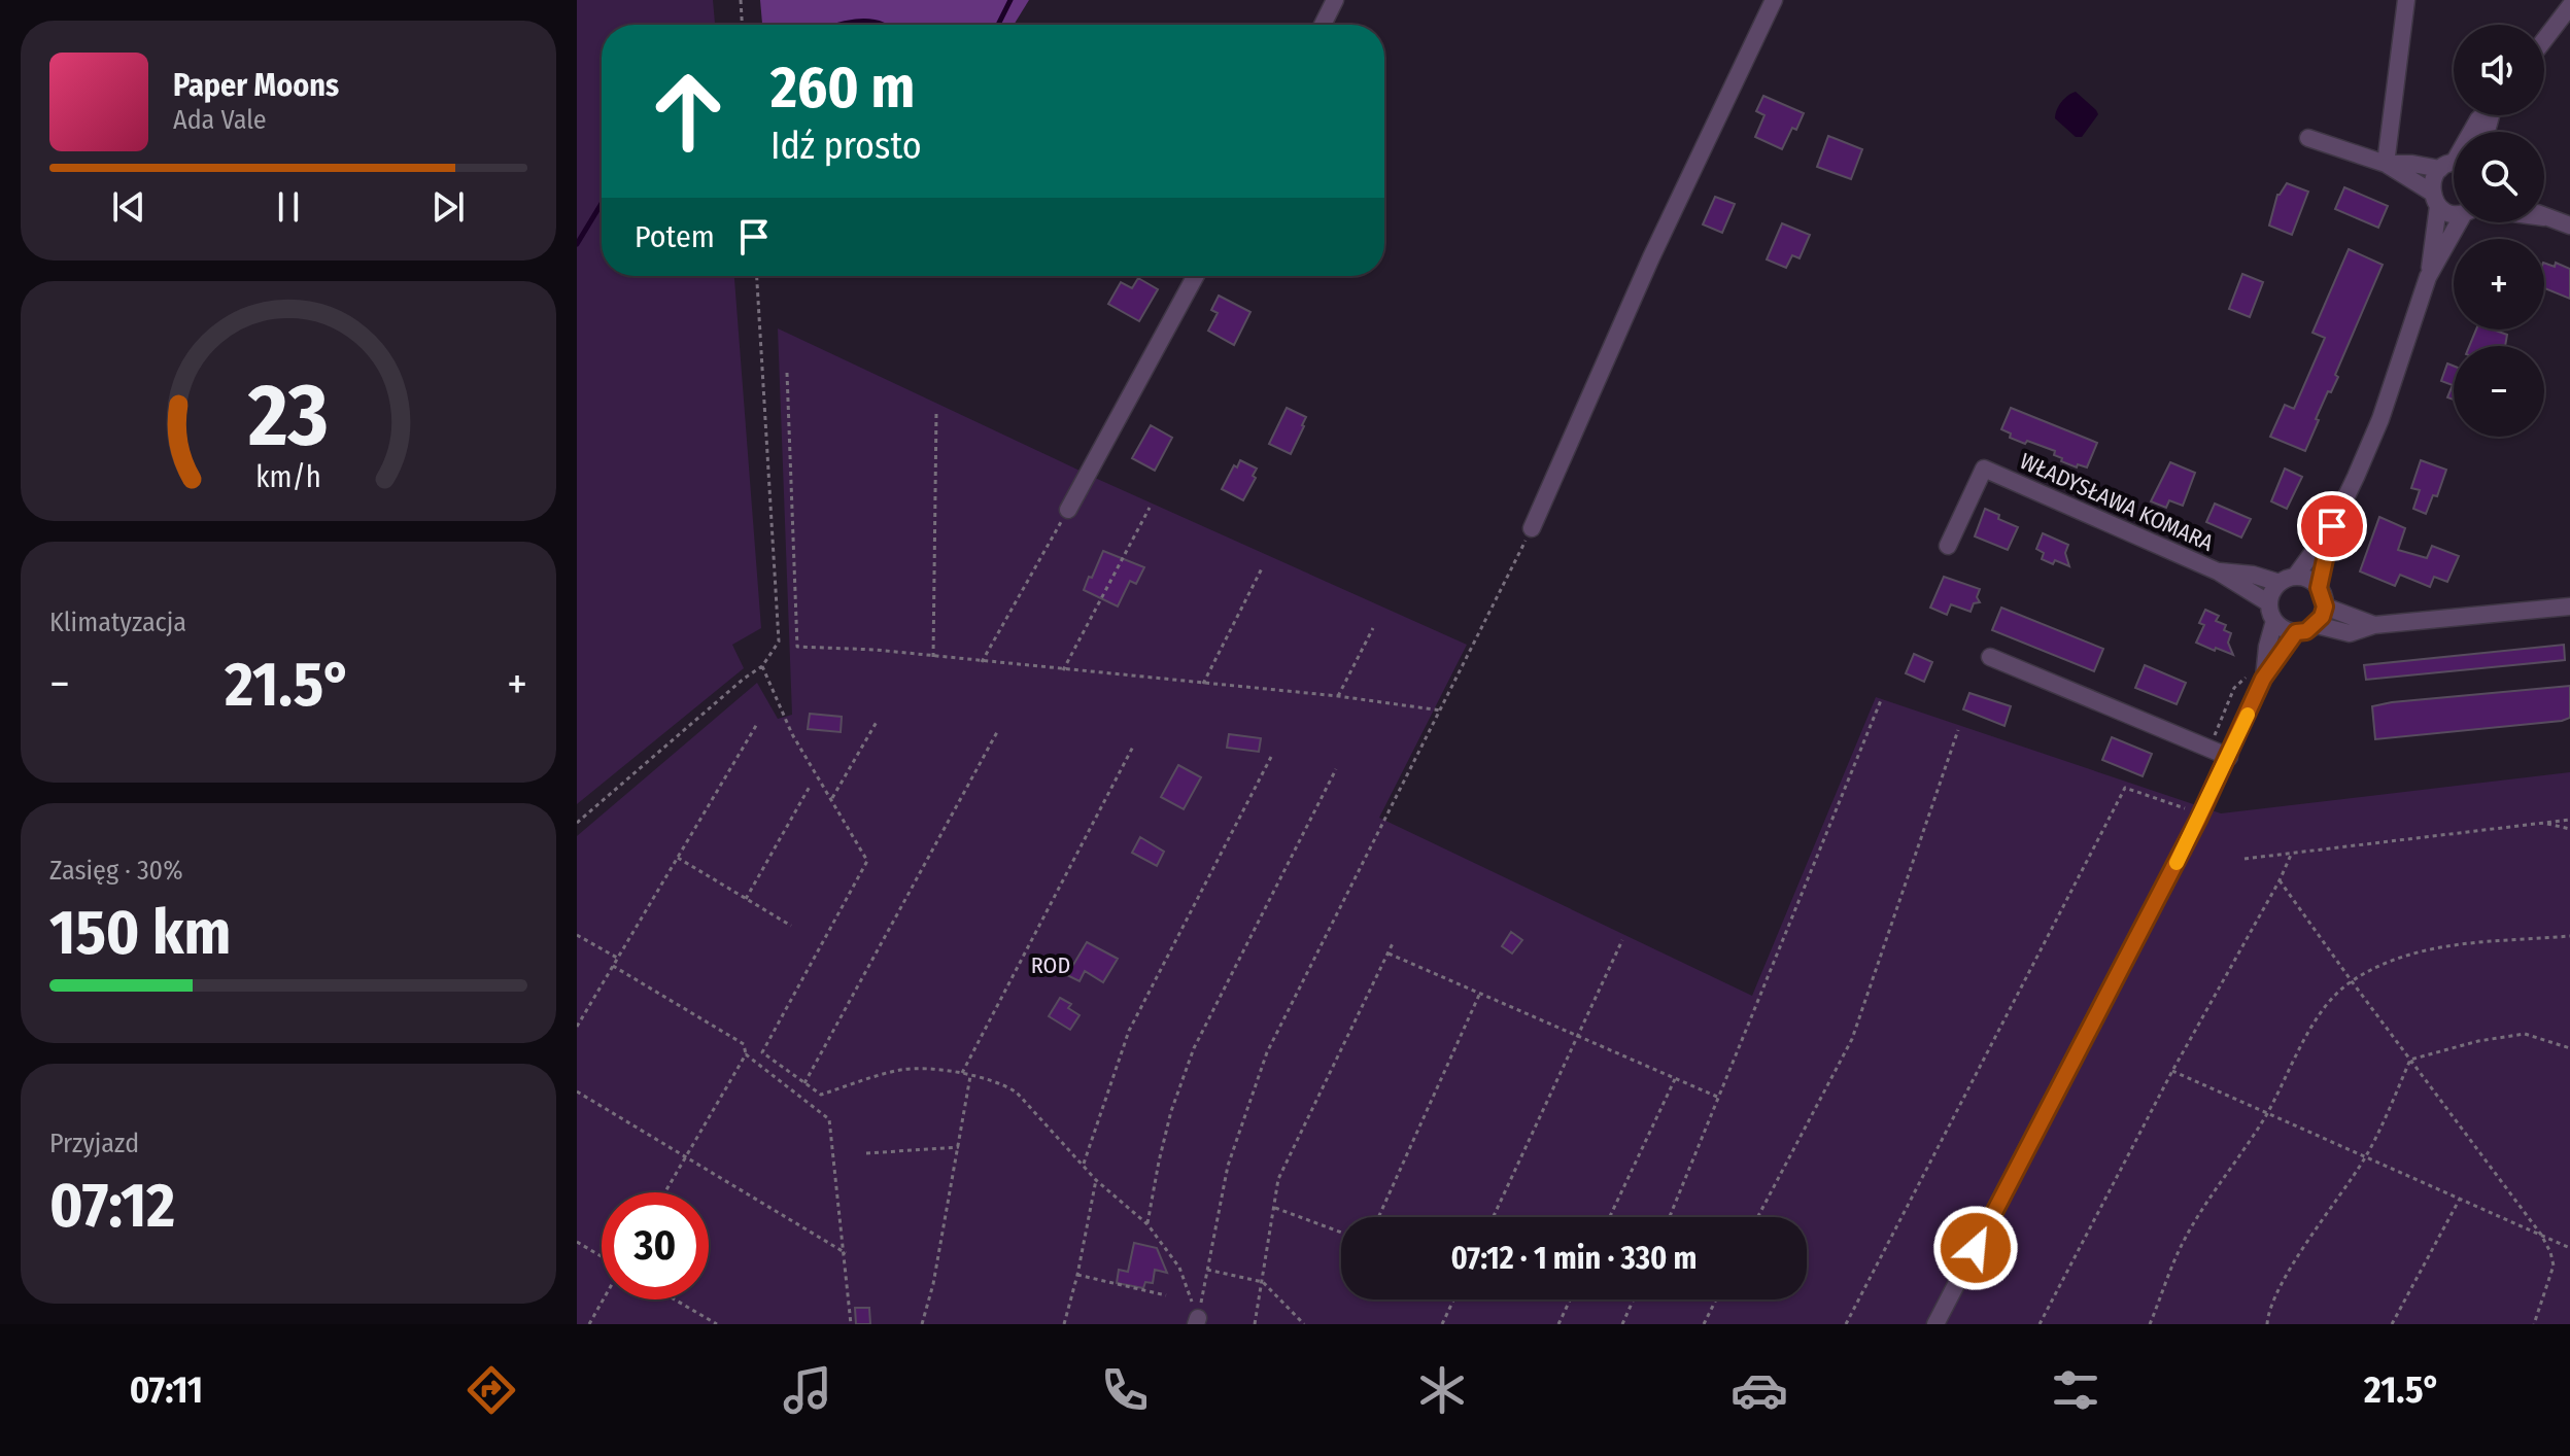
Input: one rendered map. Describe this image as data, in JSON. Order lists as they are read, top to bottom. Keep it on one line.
{"streets":{"street":["WŁADYSŁAWA KOMARA"]},"parks":["ROD"],"page":{"map_buttons":["+","−"],"turn":["260 m","Idź prosto"],"song":["Paper Moons","Ada Vale"],"then":"Potem","tile":["Klimatyzacja",["Zasięg · 30%","150 km"],["Przyjazd","07:12"]],"heat":["−","21.5°","+"],"limit":"30","trip":"07:12 · 1 min · 330 m","tabs":["07:11","21.5°"],"gauge":["23","km/h"]}}
